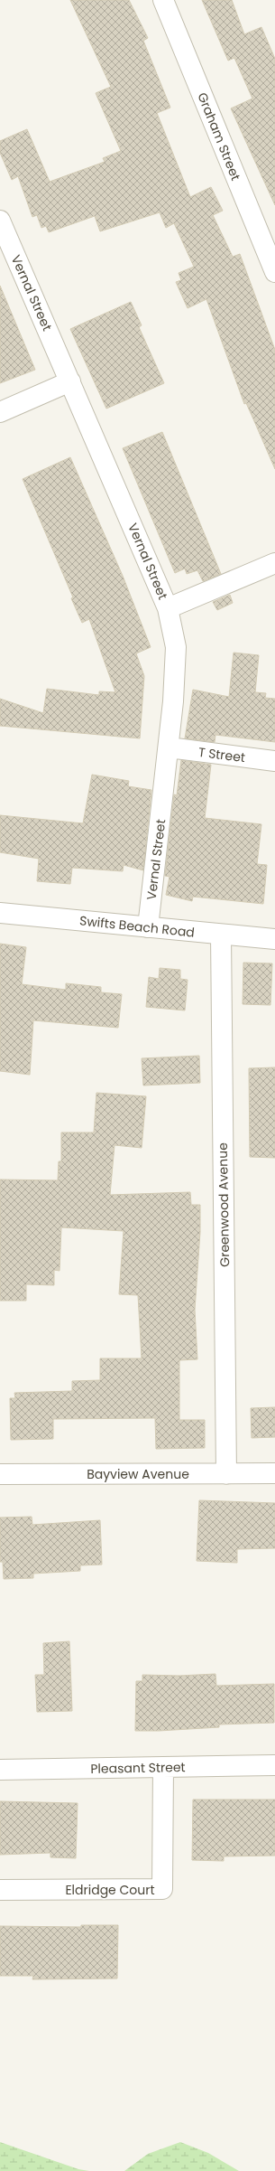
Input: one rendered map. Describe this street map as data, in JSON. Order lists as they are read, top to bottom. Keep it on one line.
{"streets":{"street":["Graham Street","Vernal Street","T Street","Swifts Beach Road","Greenwood Avenue","Bayview Avenue","Pleasant Street","Eldridge Court"]},"crossings":[["Vernal Street","T Street"],["Vernal Street","Swifts Beach Road"],["Swifts Beach Road","Greenwood Avenue"],["Greenwood Avenue","Bayview Avenue"],["Pleasant Street","Eldridge Court"]]}
